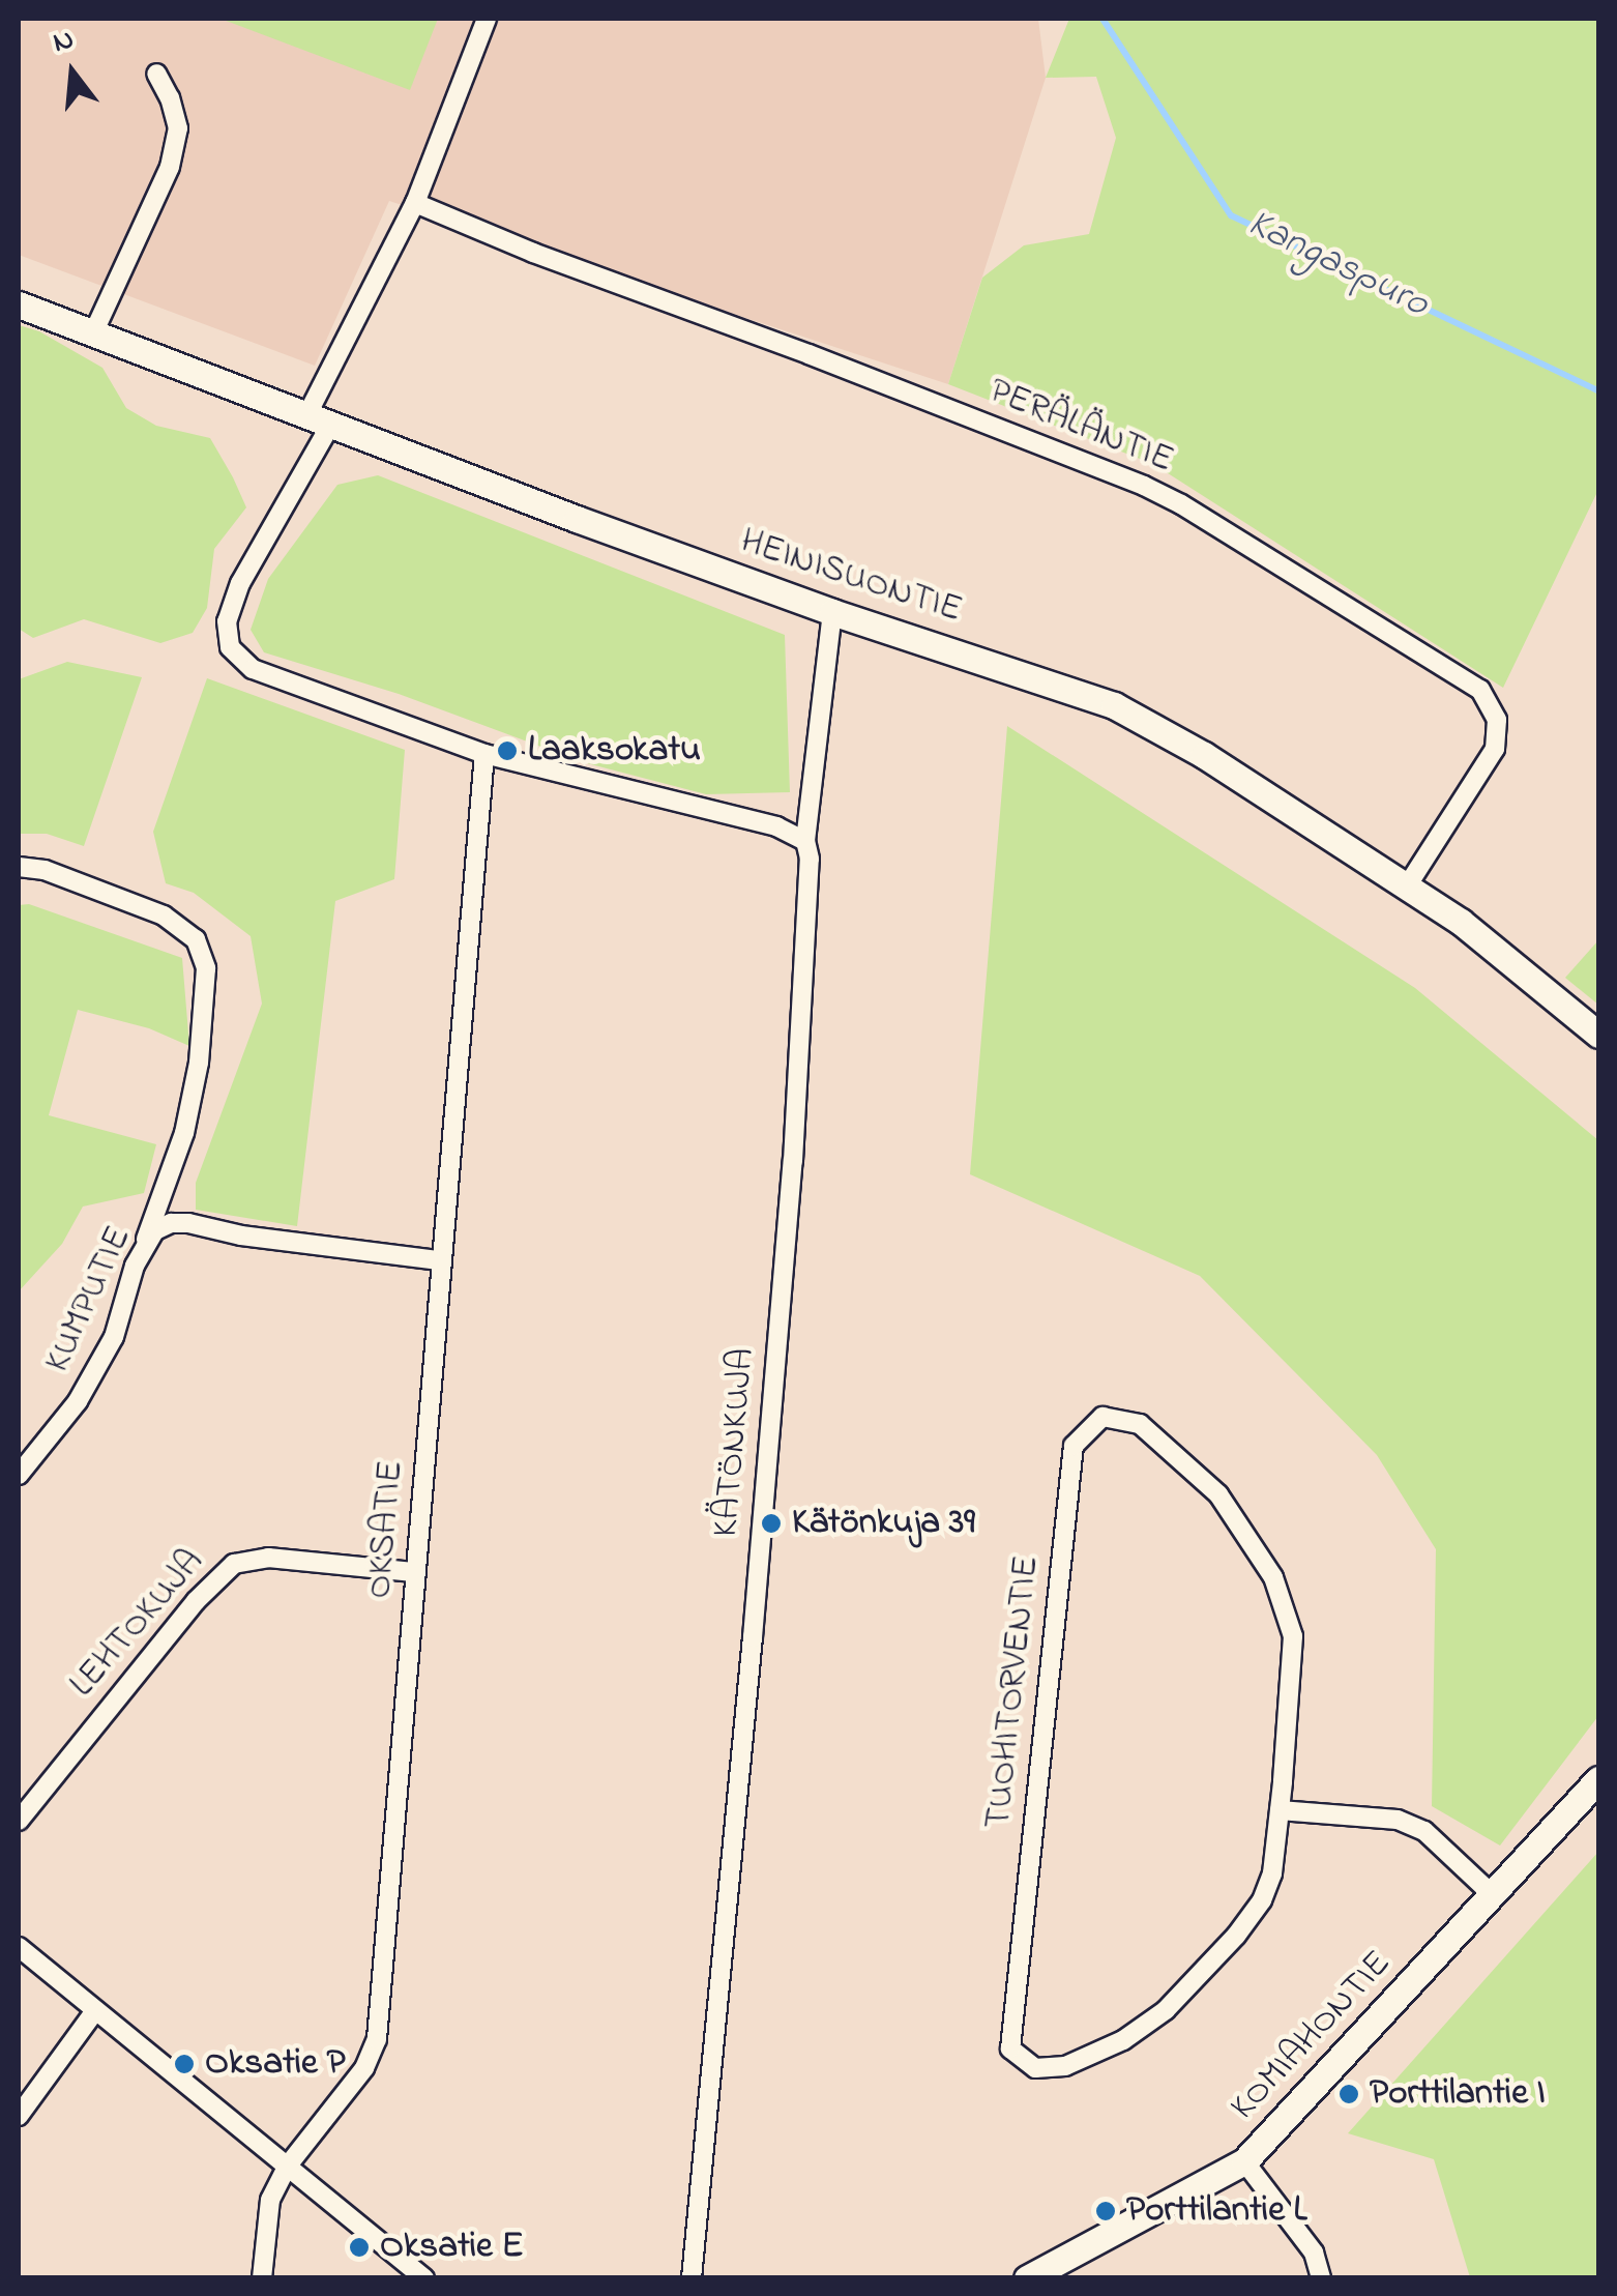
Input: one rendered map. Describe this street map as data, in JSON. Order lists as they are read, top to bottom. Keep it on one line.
{"streets":{"street":["PERÄLÄNTIE","HEINISUONTIE","KUMPUTIE","KÄTÖNKUJA","OKSATIE","LEHTOKUJA","TUOHITORVENTIE","KOMIAHONTIE"]},"crossings":[["PERÄLÄNTIE","HEINISUONTIE"],["HEINISUONTIE","KÄTÖNKUJA"],["KUMPUTIE","OKSATIE"],["OKSATIE","LEHTOKUJA"]],"water":["Kangaspuro"],"places":["Laaksokatu","Kätönkuja 39","Oksatie P","Porttilantie I","Porttilantie L","Oksatie E"],"north":"top"}
